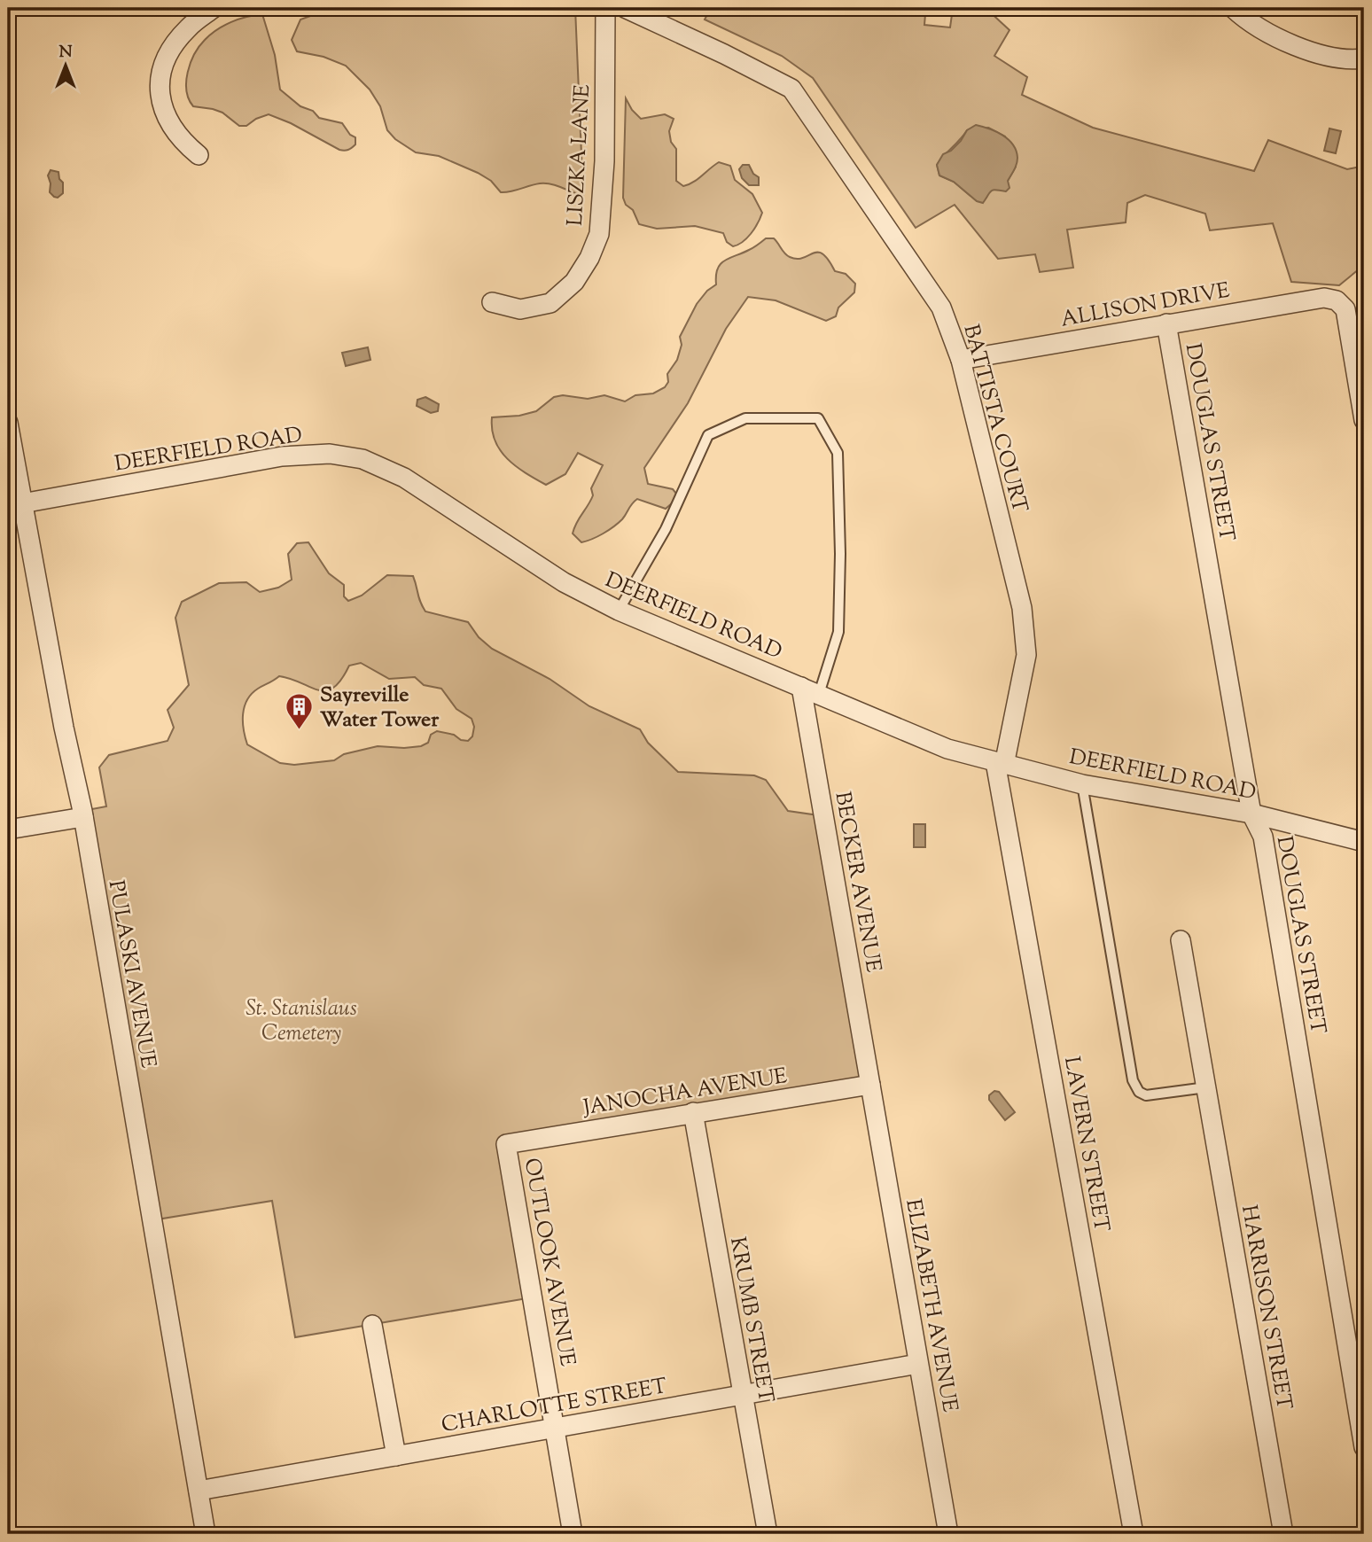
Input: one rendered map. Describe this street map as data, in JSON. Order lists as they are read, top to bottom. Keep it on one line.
{"streets":{"street":["LISZKA LANE","ALLISON DRIVE","BATTISTA COURT","DOUGLAS STREET","DEERFIELD ROAD","BECKER AVENUE","PULASKI AVENUE","JANOCHA AVENUE","LAVERN STREET","OUTLOOK AVENUE","ELIZABETH AVENUE","HARRISON STREET","KRUMB STREET","CHARLOTTE STREET"]},"crossings":[["ALLISON DRIVE","BATTISTA COURT"],["ALLISON DRIVE","DOUGLAS STREET"],["BATTISTA COURT","DEERFIELD ROAD"],["BATTISTA COURT","LAVERN STREET"],["DOUGLAS STREET","DEERFIELD ROAD"],["DEERFIELD ROAD","BECKER AVENUE"],["DEERFIELD ROAD","PULASKI AVENUE"],["DEERFIELD ROAD","LAVERN STREET"],["BECKER AVENUE","JANOCHA AVENUE"],["BECKER AVENUE","ELIZABETH AVENUE"],["PULASKI AVENUE","CHARLOTTE STREET"],["JANOCHA AVENUE","OUTLOOK AVENUE"],["JANOCHA AVENUE","ELIZABETH AVENUE"],["JANOCHA AVENUE","KRUMB STREET"],["OUTLOOK AVENUE","CHARLOTTE STREET"],["ELIZABETH AVENUE","CHARLOTTE STREET"],["KRUMB STREET","CHARLOTTE STREET"]],"parks":["St. Stanislaus Cemetery"],"places":{"building":["Sayreville Water Tower"]},"north":"top"}
